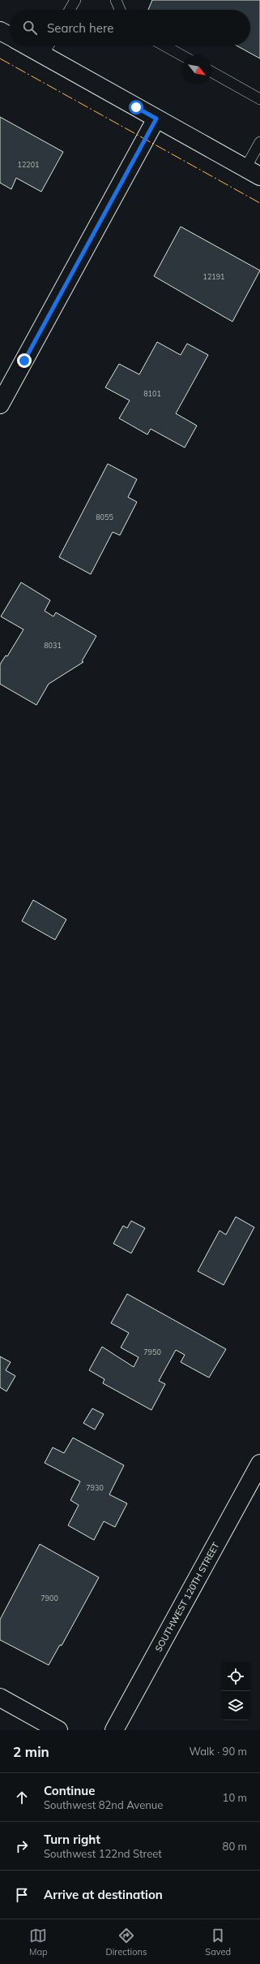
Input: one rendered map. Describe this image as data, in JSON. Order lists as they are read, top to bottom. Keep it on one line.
{"streets":{"street":["SOUTHWEST 120TH STREET"]},"house_numbers":["12201","12191","8101","8055","8031","7950","7930","7900"],"north":"bottom right","page":{"search":"Search here","heading":["2 min","Walk · 90 m"],"list":[["Continue","Southwest 82nd Avenue","10 m"],["Turn right","Southwest 122nd Street","80 m"],"Arrive at destination"],"nav":["Map","Directions","Saved"]}}
